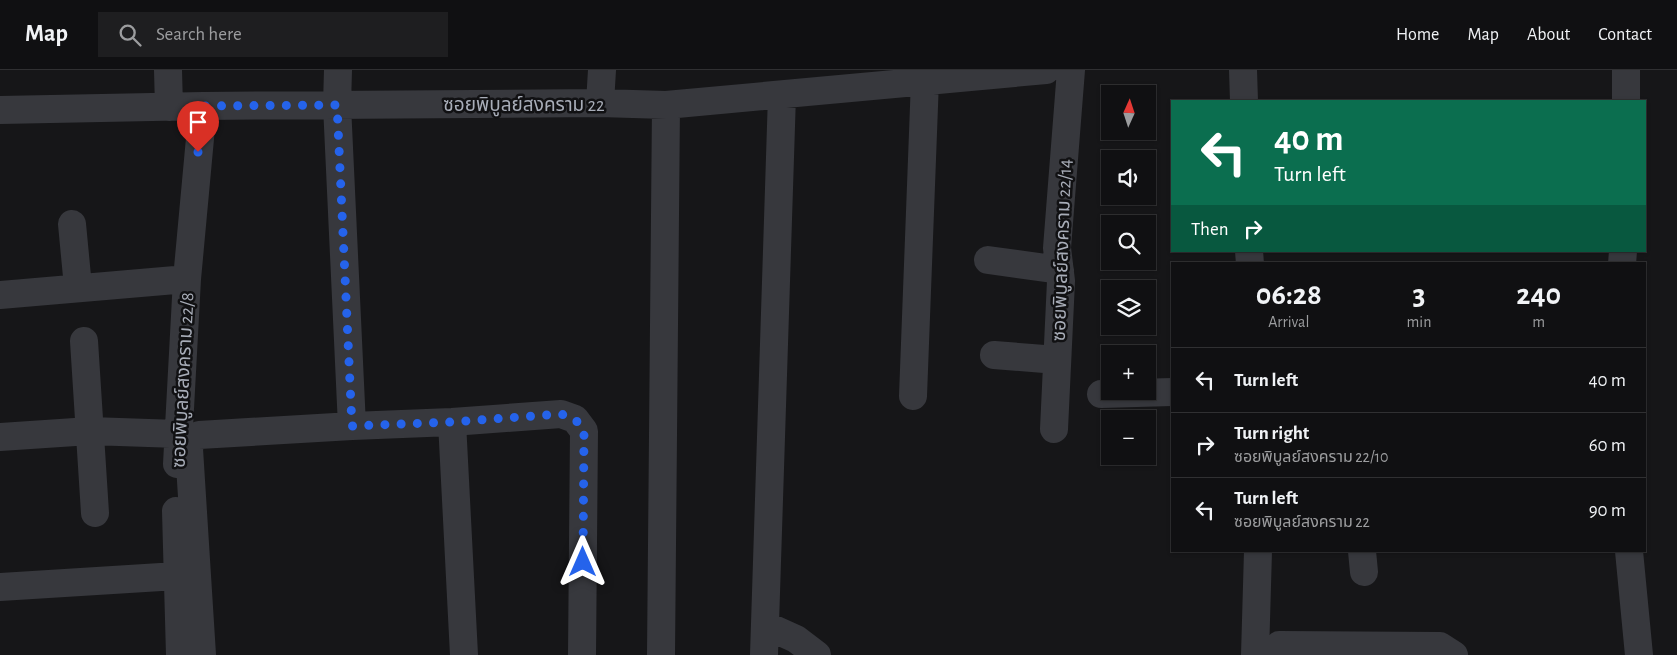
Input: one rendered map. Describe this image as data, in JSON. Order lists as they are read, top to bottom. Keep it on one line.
{"streets":{"street":["ซอยพิบูลย์สงคราม 22","ซอยพิบูลย์สงคราม 22/14","ซอยพิบูลย์สงคราม 22/8"]},"crossings":[["ซอยพิบูลย์สงคราม 22","ซอยพิบูลย์สงคราม 22/8"]],"north":"top","page":{"header":"Map","search":"Search here","nav":["Home","Map","About","Contact"],"map_buttons":["+","−"],"turn":["40 m","Turn left"],"then":"Then","eta":["06:28","Arrival","3","min","240","m"],"list":[{"name":"Turn left","value":"40 m"},{"name":"Turn right","note":"ซอยพิบูลย์สงคราม 22/10","value":"60 m"},{"name":"Turn left","note":"ซอยพิบูลย์สงคราม 22","value":"90 m"}]}}
